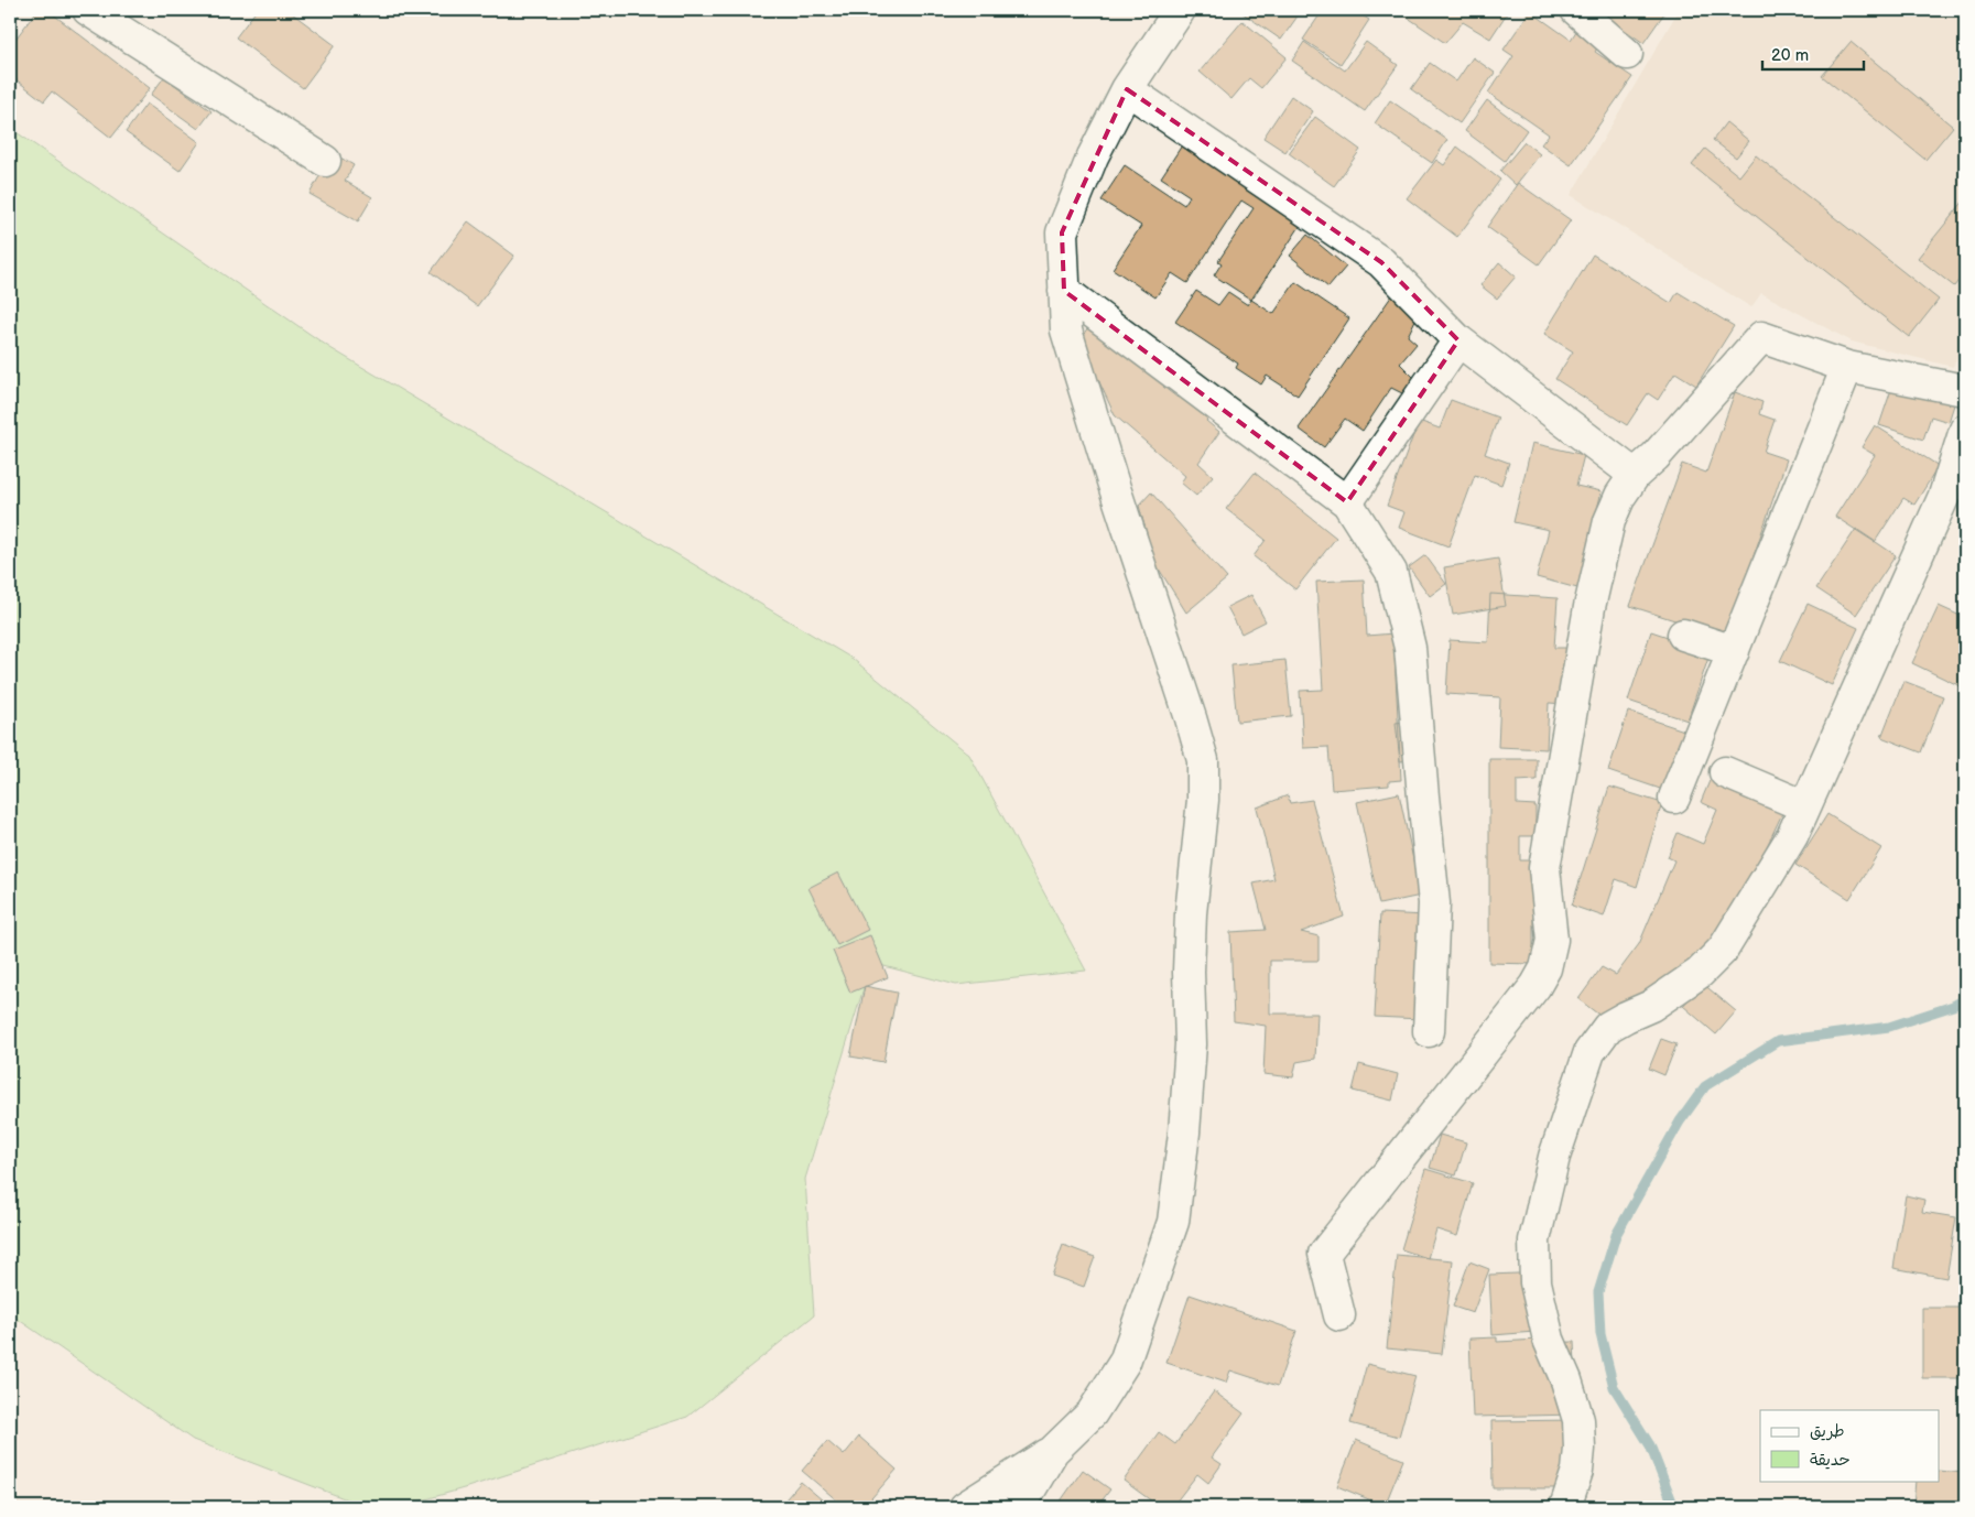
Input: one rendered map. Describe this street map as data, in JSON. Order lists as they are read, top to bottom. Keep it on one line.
{"legend":["طريق","حديقة"],"scale_bar":"20 m"}
